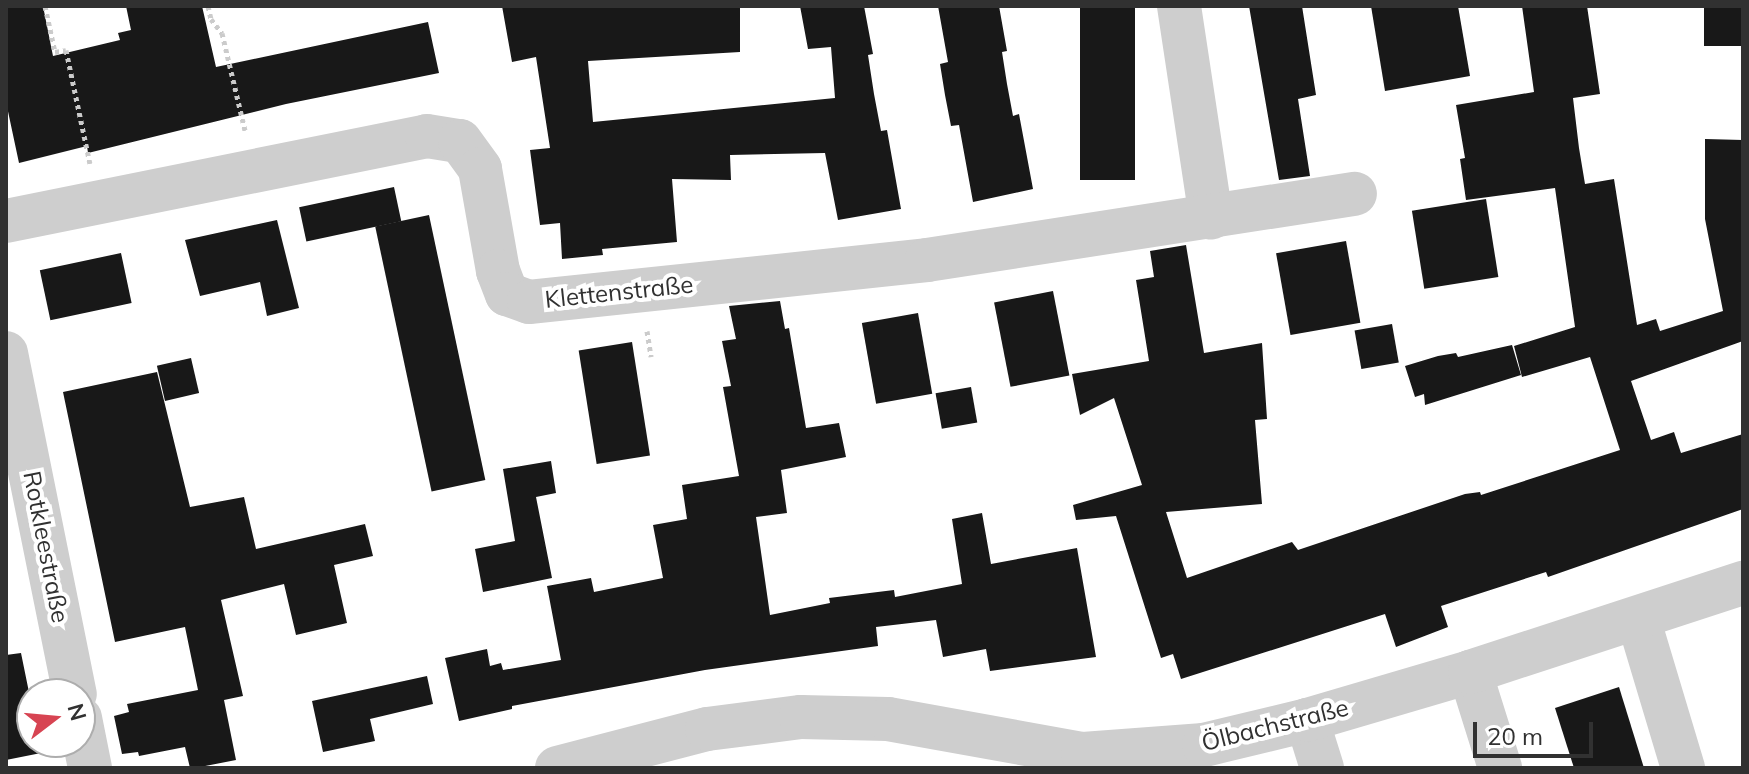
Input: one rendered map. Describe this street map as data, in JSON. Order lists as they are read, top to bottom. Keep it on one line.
{"streets":{"street":["Klettenstraße","Rotkleestraße","Ölbachstraße"]},"scale_bar":"20 m","north":"right"}
